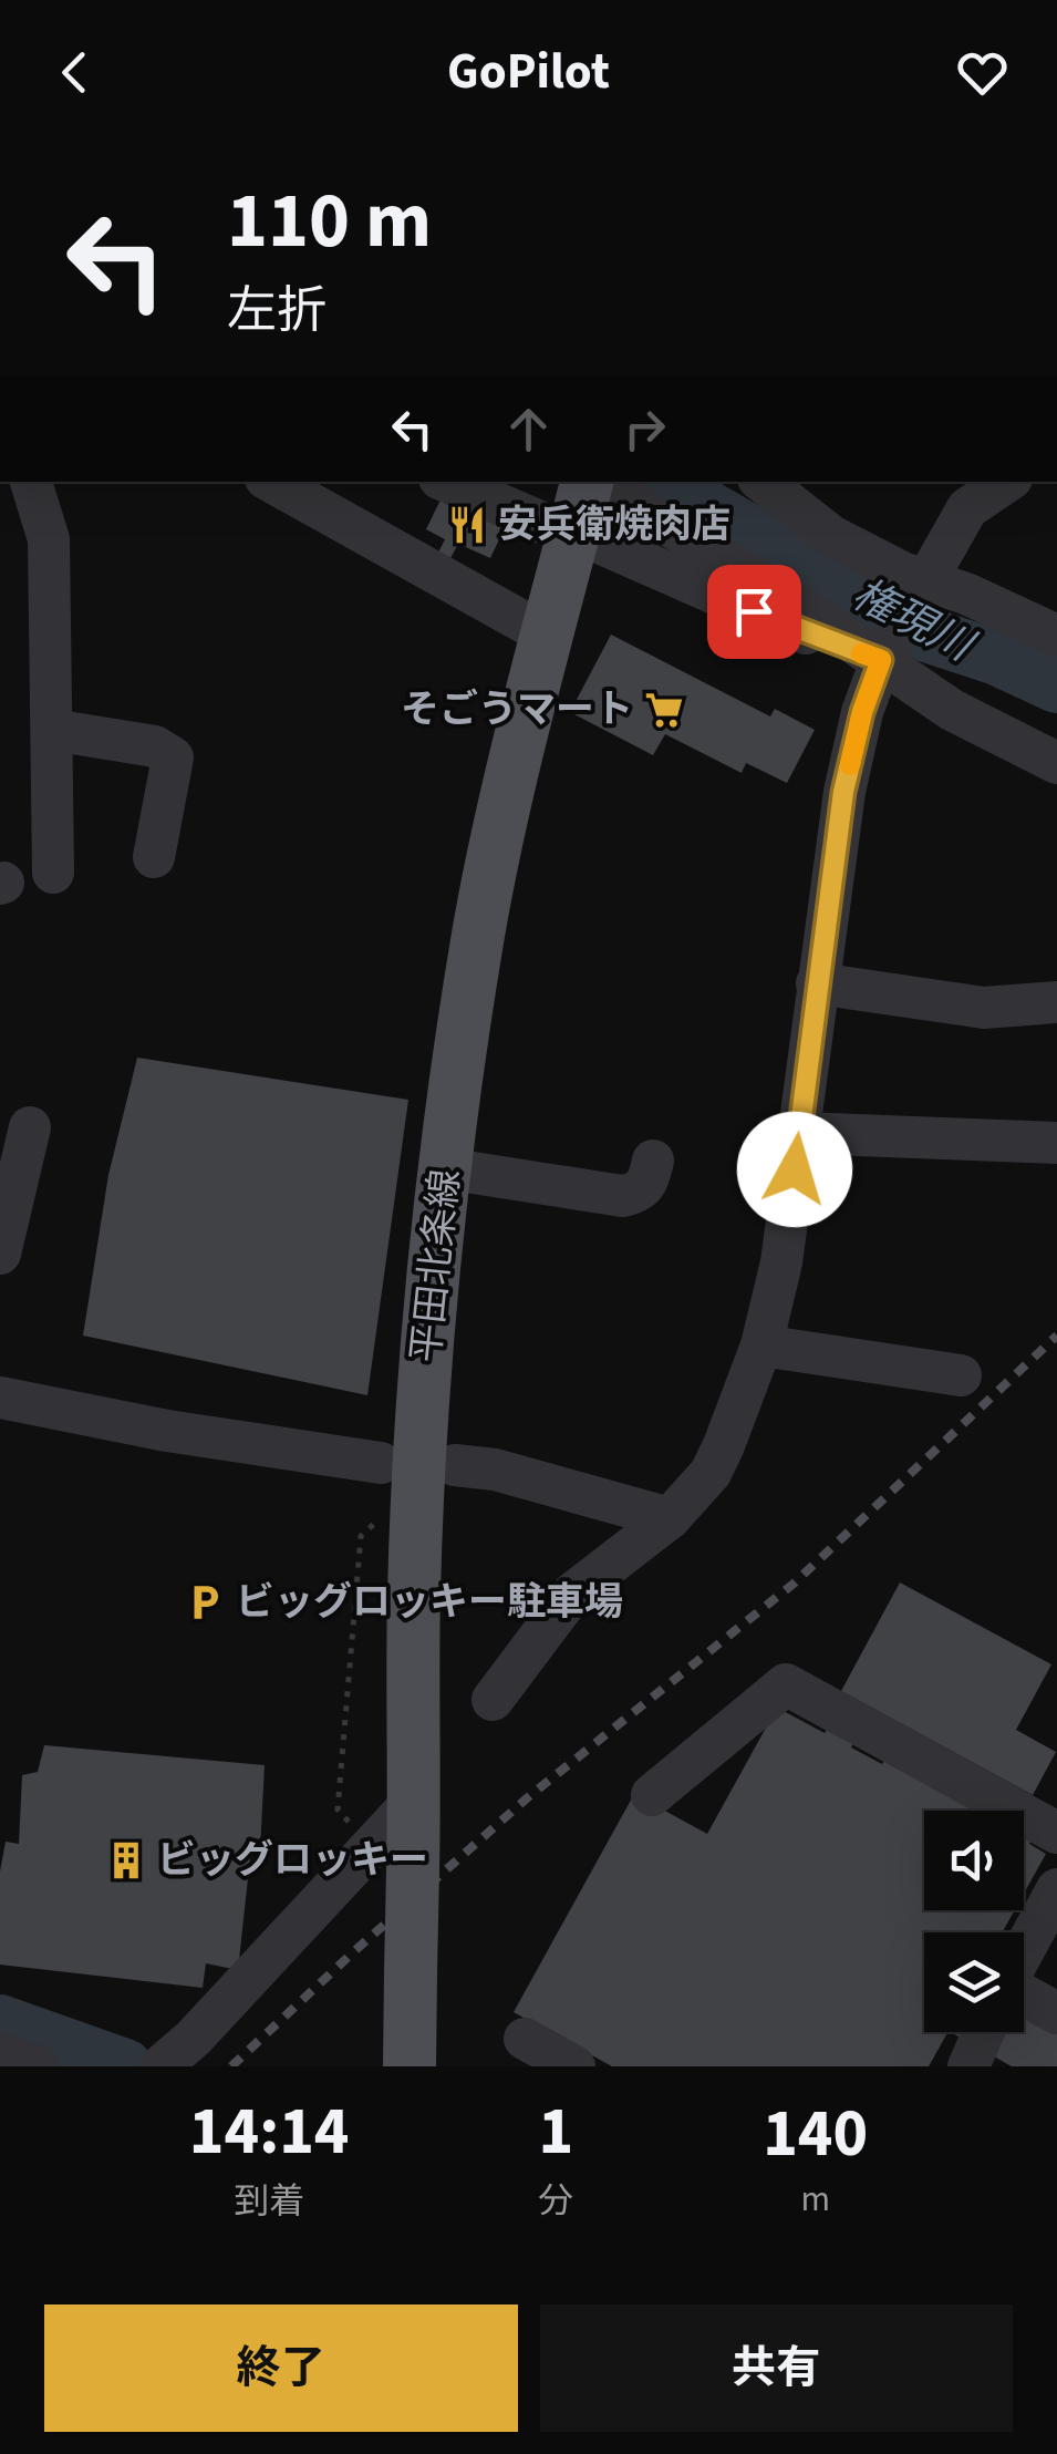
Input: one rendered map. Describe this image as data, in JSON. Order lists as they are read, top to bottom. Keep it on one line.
{"streets":{"main road":["平田北条線"]},"water":["権現川"],"places":{"restaurant":["安兵衛焼肉店"],"supermarket":["そごうマート"],"parking":["ビッグロッキー駐車場"],"building":["ビッグロッキー"]},"page":{"header":"GoPilot","turn":["110 m","左折"],"eta":["14:14","到着","1","分","140","m"],"buttons":["終了","共有"]}}
